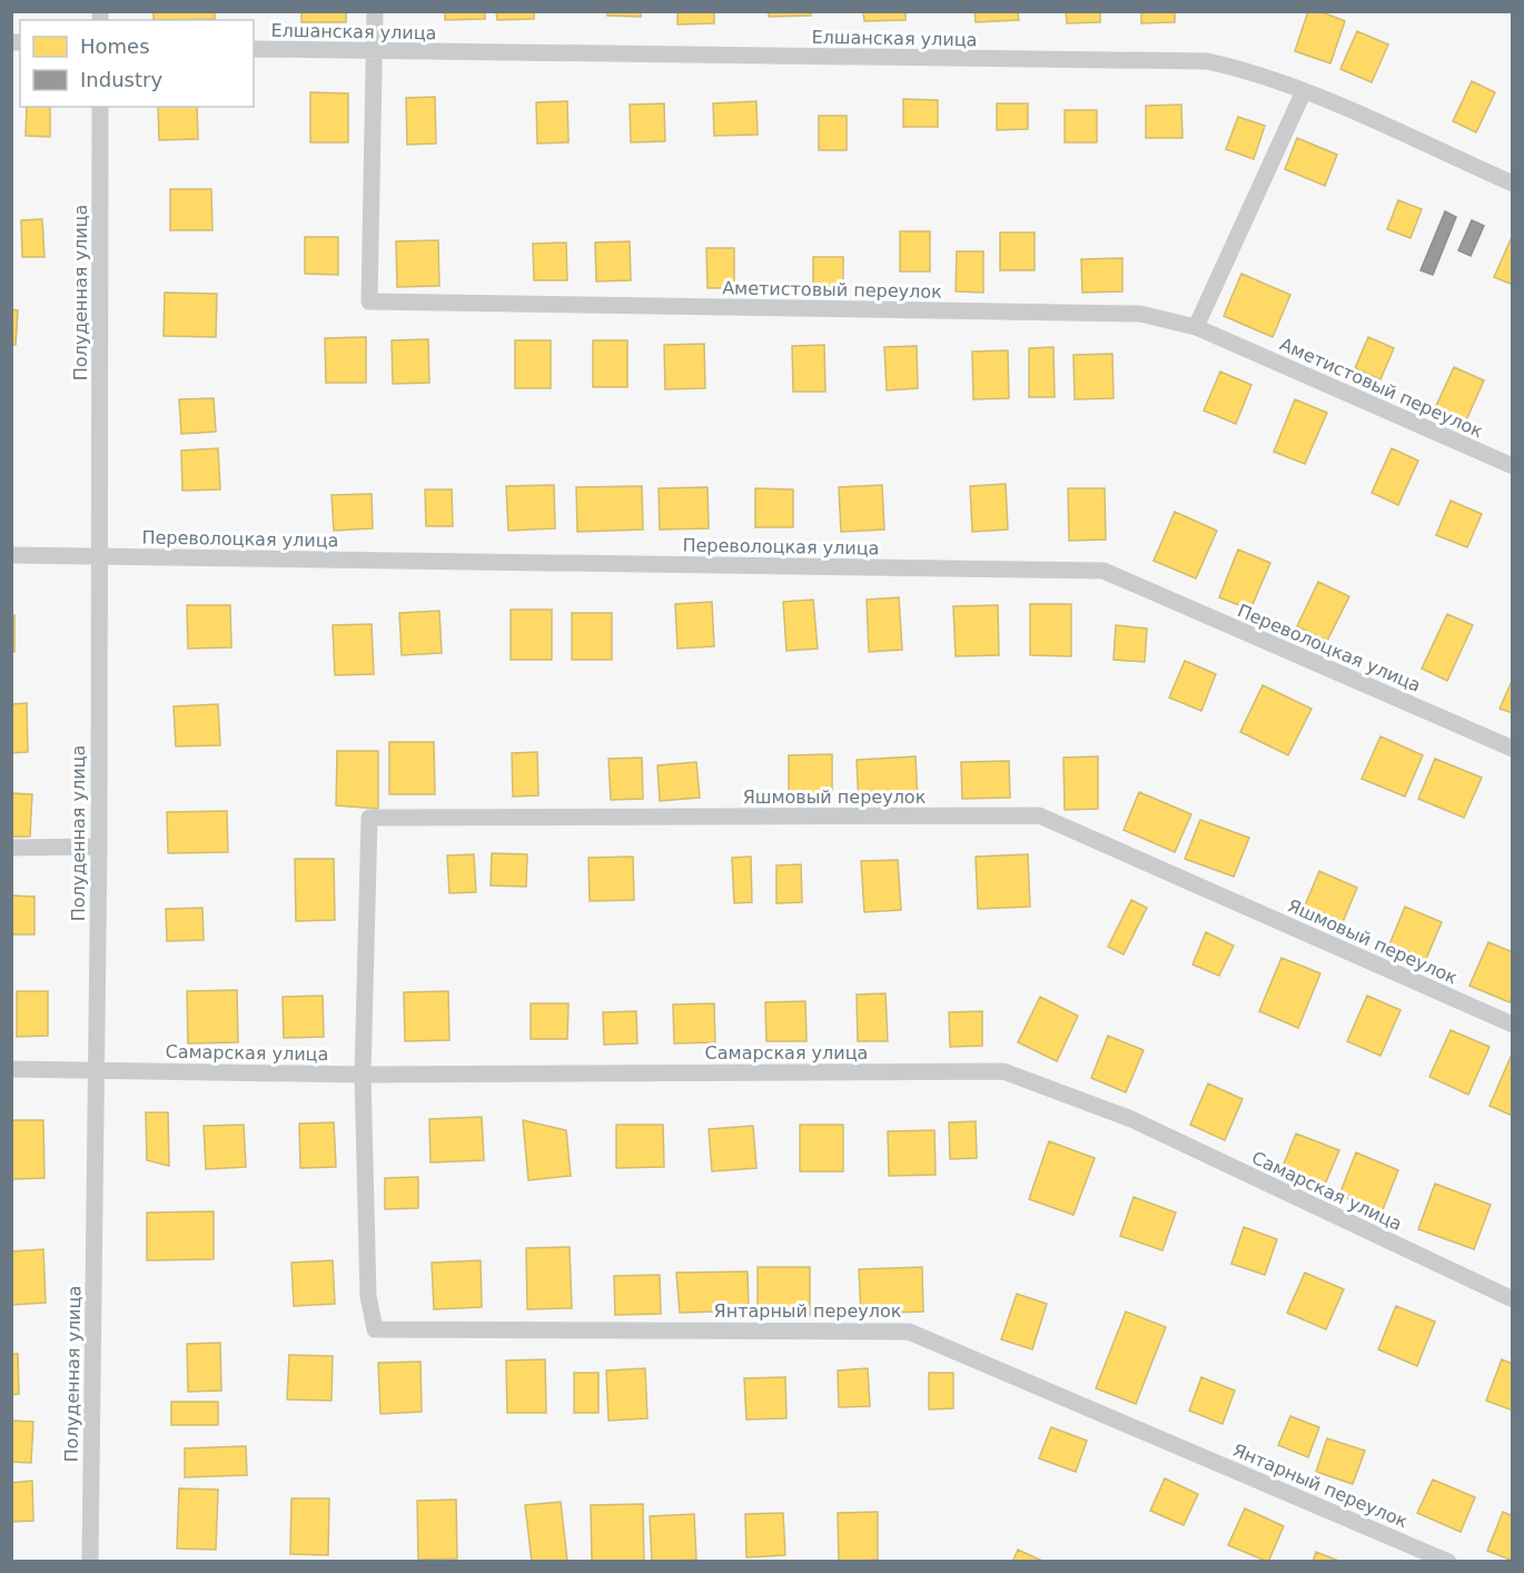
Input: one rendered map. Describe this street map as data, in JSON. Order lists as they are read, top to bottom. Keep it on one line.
{"streets":{"street":["Елшанская улица","Аметистовый переулок","Полуденная улица","Переволоцкая улица","Яшмовый переулок","Самарская улица","Янтарный переулок"]},"crossings":[["Елшанская улица","Аметистовый переулок"],["Полуденная улица","Переволоцкая улица"],["Полуденная улица","Самарская улица"],["Яшмовый переулок","Самарская улица"],["Яшмовый переулок","Янтарный переулок"],["Самарская улица","Янтарный переулок"]],"legend":["Homes","Industry"]}
